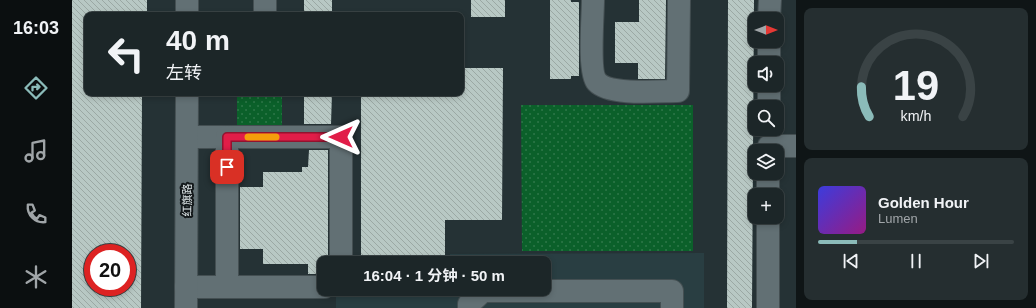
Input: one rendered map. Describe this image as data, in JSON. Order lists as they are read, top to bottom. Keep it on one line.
{"streets":{"street":["红旗路"]},"north":"right","page":{"tabs":"16:03","map_buttons":"+","turn":["40 m","左转"],"song":["Golden Hour","Lumen"],"limit":"20","trip":"16:04 · 1 分钟 · 50 m","gauge":["19","km/h"]}}
